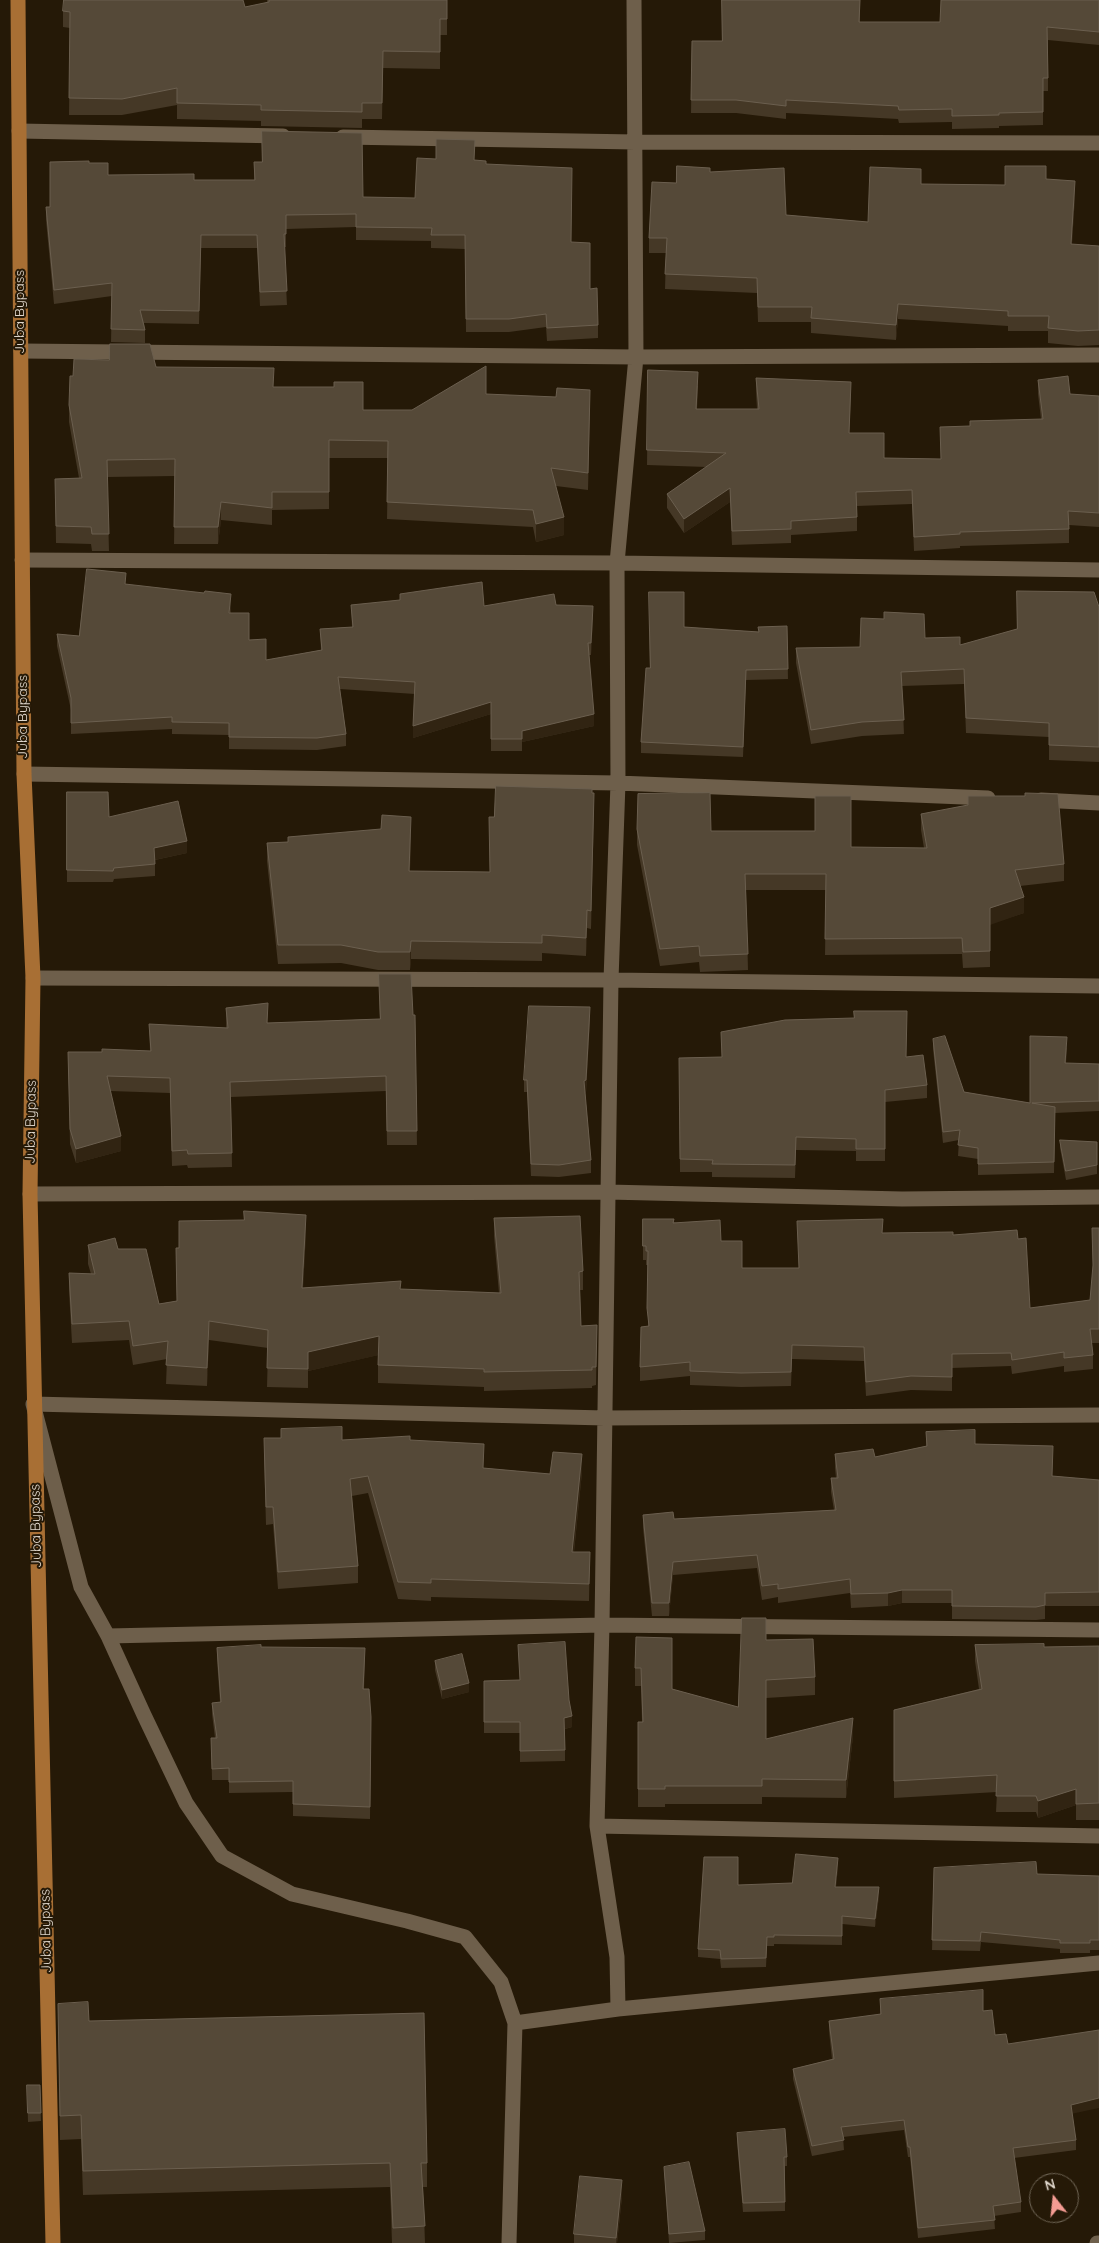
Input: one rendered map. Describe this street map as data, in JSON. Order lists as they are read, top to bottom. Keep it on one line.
{"streets":{"main road":["Juba Bypass"]},"north":"top"}
